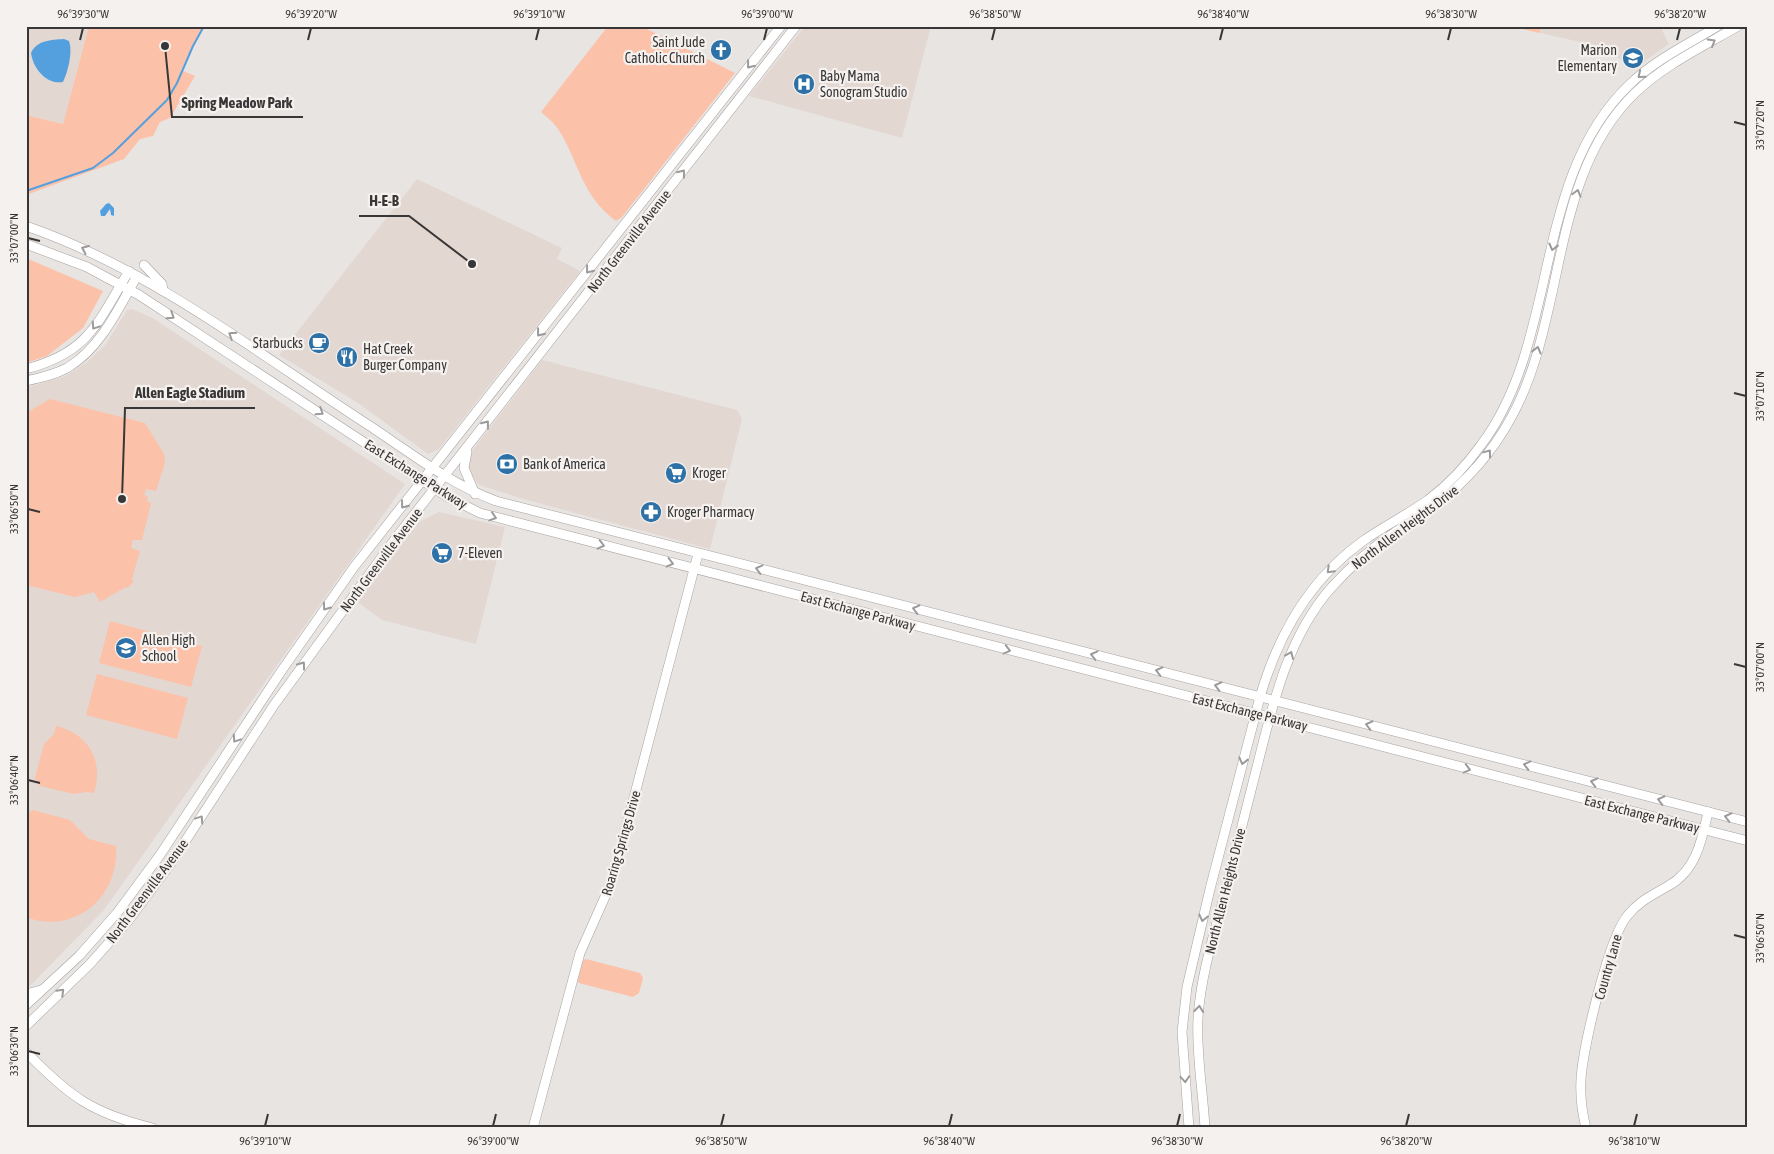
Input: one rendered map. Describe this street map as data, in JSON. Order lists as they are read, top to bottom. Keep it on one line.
{"streets":{"main road":["North Greenville Avenue","East Exchange Parkway","North Allen Heights Drive","Roaring Springs Drive","Country Lane"]},"crossings":[["North Greenville Avenue","East Exchange Parkway"],["East Exchange Parkway","North Allen Heights Drive"],["East Exchange Parkway","Roaring Springs Drive"],["East Exchange Parkway","Country Lane"]],"places":{"other":["Spring Meadow Park","H-E-B","Allen Eagle Stadium"],"church":["Saint Jude Catholic Church"],"school or university":["Marion Elementary","Allen High School"],"hospital":["Baby Mama Sonogram Studio"],"cafe":["Starbucks"],"restaurant":["Hat Creek Burger Company"],"bank":["Bank of America"],"supermarket":["Kroger","7-Eleven"],"pharmacy":["Kroger Pharmacy"]},"coordinates":["96°39'30\"W","96°39'20\"W","96°39'10\"W","96°39'00\"W","96°38'50\"W","96°38'40\"W","96°38'30\"W","96°38'20\"W","33°07'20\"N","33°07'00\"N","33°07'10\"N","33°06'50\"N","33°06'40\"N","33°06'30\"N","96°38'10\"W"]}
